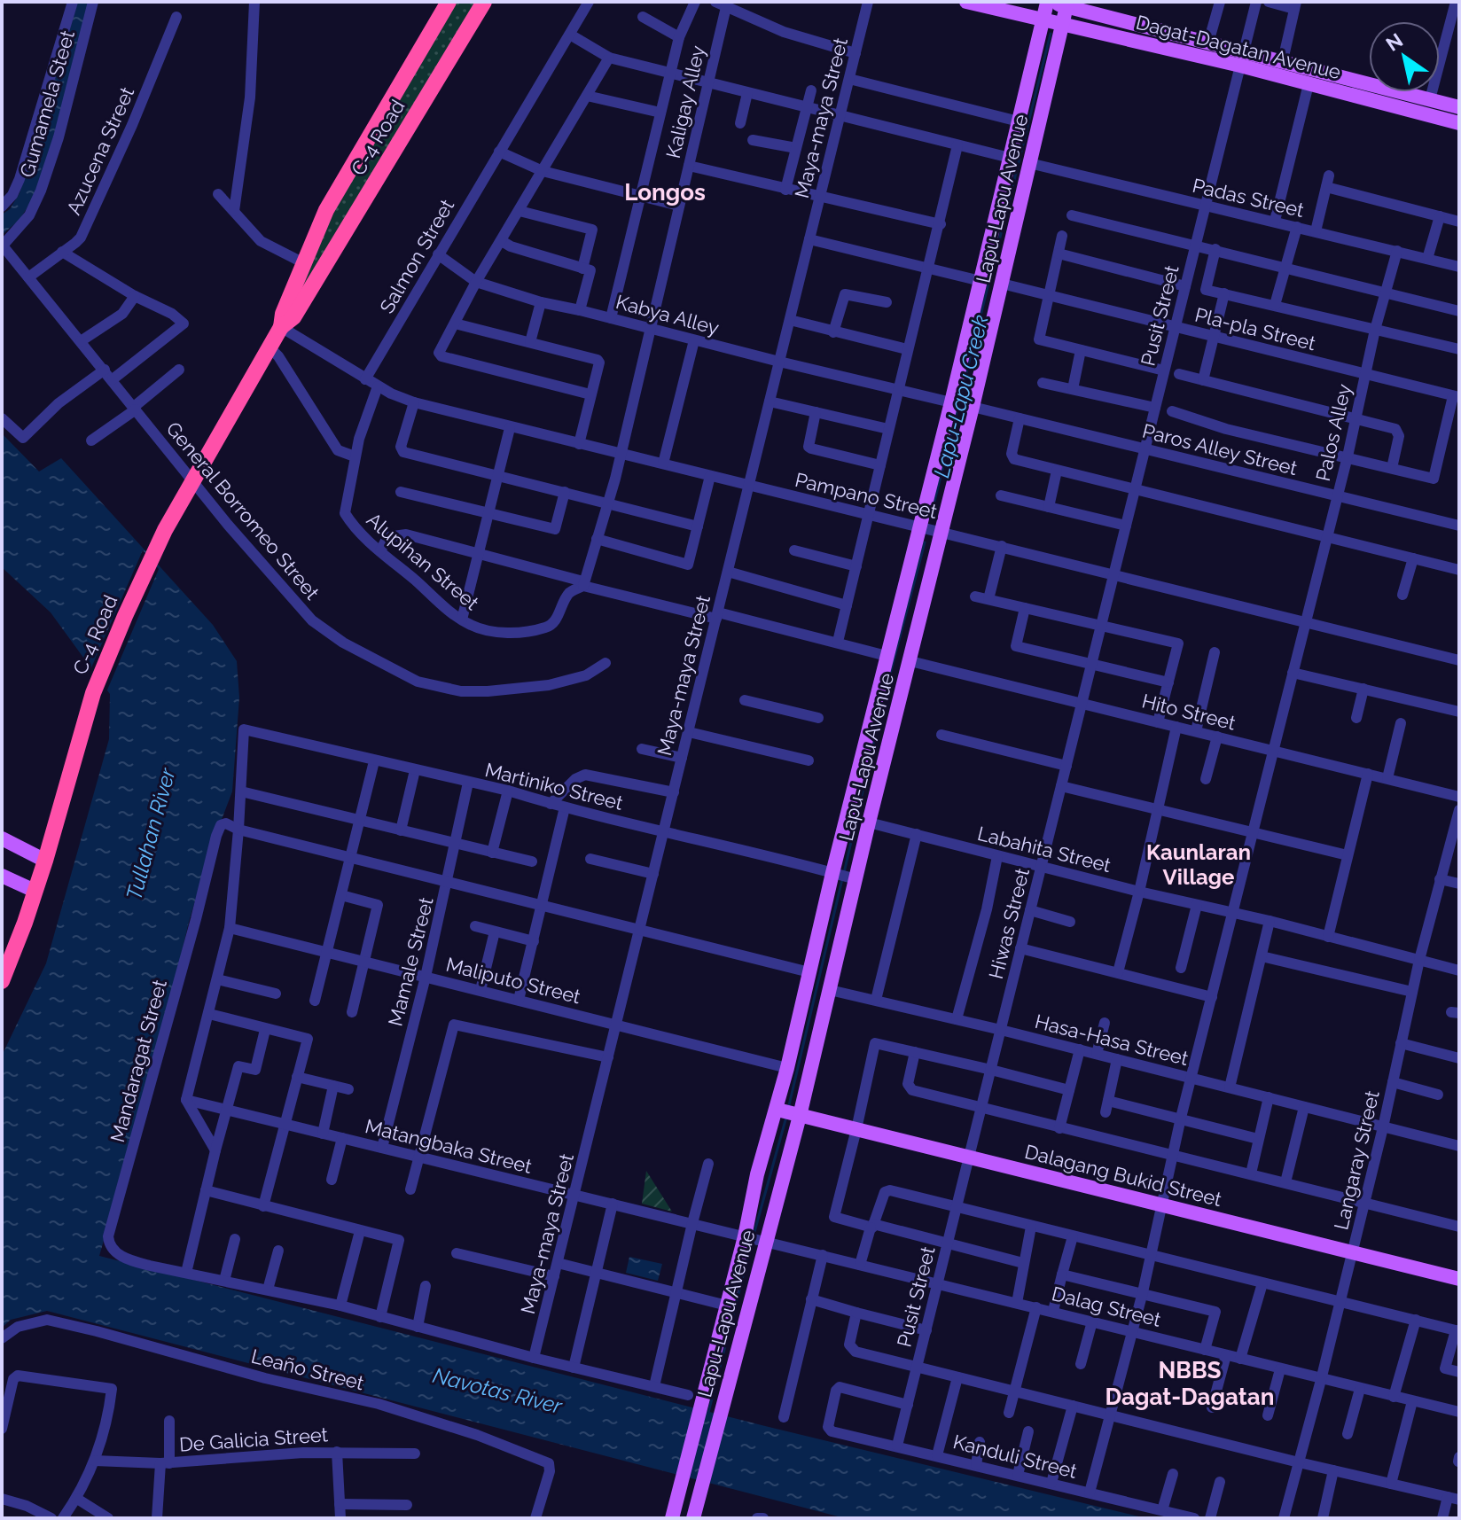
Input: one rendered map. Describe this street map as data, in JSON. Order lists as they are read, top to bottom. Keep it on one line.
{"streets":{"highway":["C-4 Road"],"main road":["Dagat-Dagatan Avenue","Lapu-Lapu Avenue","Dalagang Bukid Street"],"street":["Kaligay Alley","Gumamela Steet","Maya-maya Street","Azucena Street","Padas Street","Salmon Street","Kabya Alley","Pusit Street","Pla-pla Street","Palos Alley","Paros Alley Street","Pampano Street","General Borromeo Street","Alupihan Street","Hito Street","Martiniko Street","Labahita Street","Hiwas Street","Mamale Street","Maliputo Street","Hasa-Hasa Street","Mandaragat Street","Matangbaka Street","Langaray Street","Dalag Street","Leaño Street","De Galicia Street","Kanduli Street"]},"crossings":[["Dagat-Dagatan Avenue","Lapu-Lapu Avenue"],["Dagat-Dagatan Avenue","Pusit Street"],["Kaligay Alley","Kabya Alley"],["Kaligay Alley","Pampano Street"],["Kaligay Alley","Alupihan Street"],["Gumamela Steet","General Borromeo Street"],["Maya-maya Street","Kabya Alley"],["Maya-maya Street","Pampano Street"],["Maya-maya Street","Martiniko Street"],["Maya-maya Street","Maliputo Street"],["Maya-maya Street","Mandaragat Street"],["Maya-maya Street","Matangbaka Street"],["C-4 Road","Pampano Street"],["C-4 Road","General Borromeo Street"],["Azucena Street","General Borromeo Street"],["Padas Street","Lapu-Lapu Avenue"],["Padas Street","Pusit Street"],["Padas Street","Palos Alley"],["Lapu-Lapu Avenue","Kabya Alley"],["Lapu-Lapu Avenue","Pla-pla Street"],["Lapu-Lapu Avenue","Paros Alley Street"],["Lapu-Lapu Avenue","Pampano Street"],["Lapu-Lapu Avenue","Hito Street"],["Lapu-Lapu Avenue","Martiniko Street"],["Lapu-Lapu Avenue","Labahita Street"],["Lapu-Lapu Avenue","Maliputo Street"],["Lapu-Lapu Avenue","Hasa-Hasa Street"],["Lapu-Lapu Avenue","Matangbaka Street"],["Lapu-Lapu Avenue","Dalagang Bukid Street"],["Lapu-Lapu Avenue","Dalag Street"],["Salmon Street","Kabya Alley"],["Salmon Street","Pampano Street"],["Pusit Street","Pla-pla Street"],["Pusit Street","Paros Alley Street"],["Pusit Street","Pampano Street"],["Pusit Street","Hiwas Street"],["Pusit Street","Dalagang Bukid Street"],["Pusit Street","Dalag Street"],["Pusit Street","Kanduli Street"],["Pla-pla Street","Palos Alley"],["Palos Alley","Paros Alley Street"],["Palos Alley","Pampano Street"],["Palos Alley","Hito Street"],["Palos Alley","Labahita Street"],["Palos Alley","Hasa-Hasa Street"],["Palos Alley","Dalagang Bukid Street"],["Palos Alley","Dalag Street"],["Palos Alley","Kanduli Street"],["Pampano Street","Alupihan Street"],["Pampano Street","Hiwas Street"],["Hito Street","Hiwas Street"],["Martiniko Street","Mamale Street"],["Labahita Street","Hiwas Street"],["Labahita Street","Langaray Street"],["Hiwas Street","Hasa-Hasa Street"],["Hiwas Street","Dalagang Bukid Street"],["Mamale Street","Maliputo Street"],["Mamale Street","Matangbaka Street"],["Hasa-Hasa Street","Langaray Street"],["Matangbaka Street","Dalag Street"],["Langaray Street","Dalagang Bukid Street"],["Langaray Street","Dalag Street"]],"districts":["Longos","Kaunlaran Village","NBBS Dagat-Dagatan"],"water":["Lapu-Lapu Creek","Tullahan River","Navotas River"],"north":"top left"}
